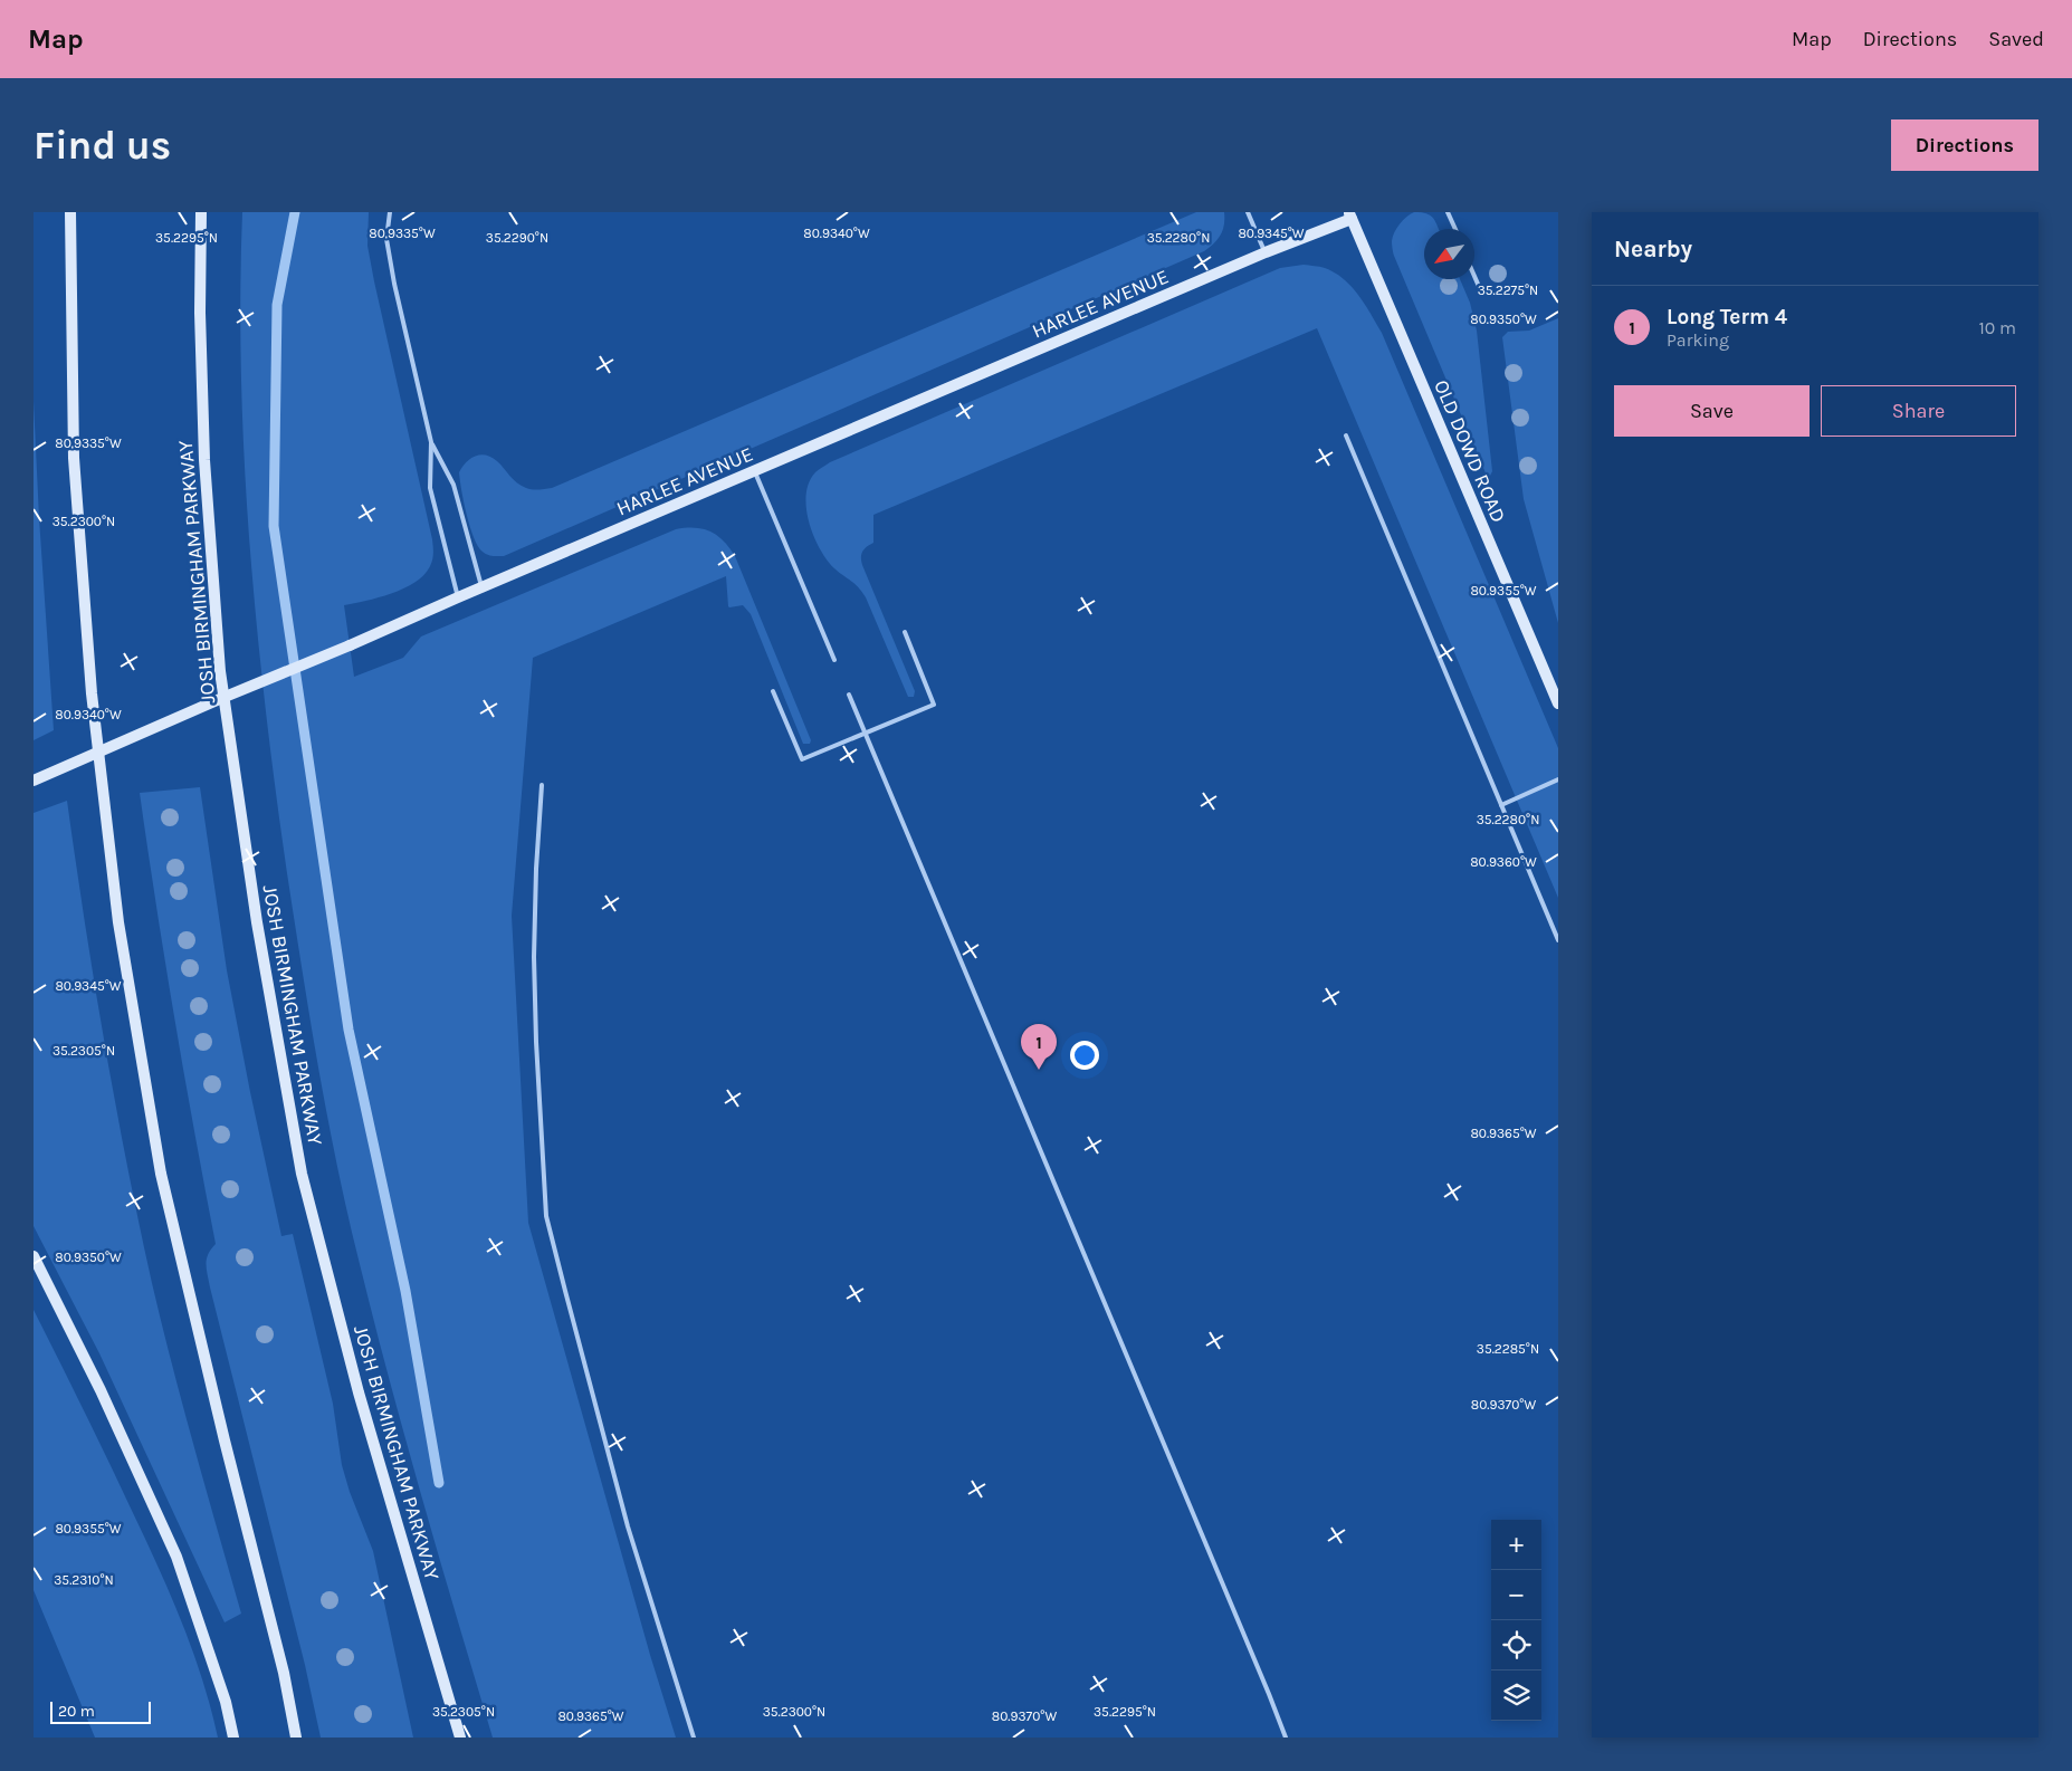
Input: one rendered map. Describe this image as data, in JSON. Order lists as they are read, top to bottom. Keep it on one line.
{"streets":{"main road":["HARLEE AVENUE","OLD DOWD ROAD","JOSH BIRMINGHAM PARKWAY"]},"crossings":[["HARLEE AVENUE","OLD DOWD ROAD"]],"scale_bar":"20 m","north":"bottom left","page":{"header":"Map","nav":["Map","Directions","Saved"],"buttons":["Directions",["Save","Share"]],"title":"Find us","heading":"Nearby","list":[{"mark":"1","name":"Long Term 4","note":"Parking","value":"10 m"}],"pins":"1","map_buttons":["+","−"],"scale":"20 m"},"coordinates":["80.9335°W","80.9340°W","80.9345°W","35.2295°N","35.2290°N","35.2280°N","35.2275°N","80.9350°W","35.2300°N","80.9355°W","80.9360°W","35.2305°N","80.9365°W","35.2285°N","80.9370°W","35.2310°N"]}
